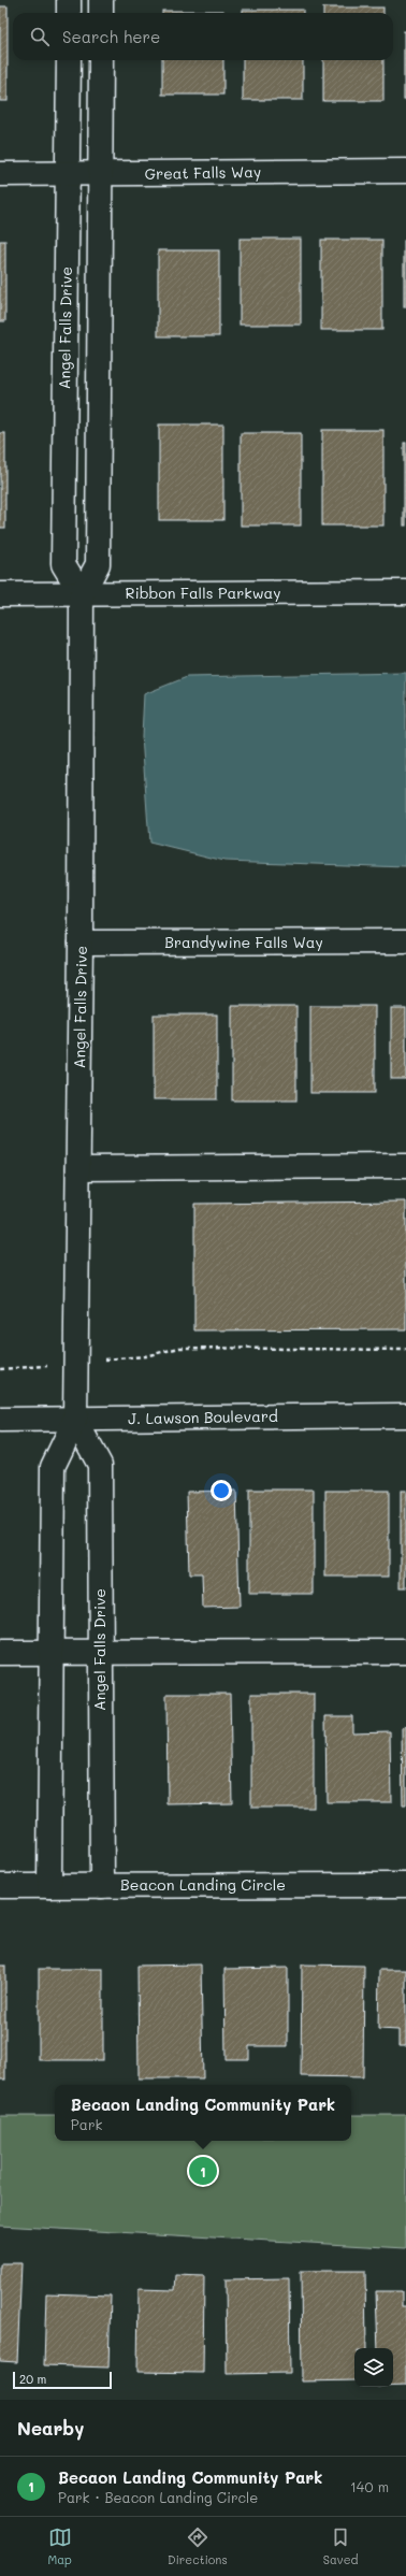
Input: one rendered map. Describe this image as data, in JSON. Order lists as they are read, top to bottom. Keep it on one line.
{"streets":{"street":["Great Falls Way","Angel Falls Drive","Ribbon Falls Parkway","Brandywine Falls Way","J. Lawson Boulevard","Beacon Landing Circle"]},"crossings":[["Great Falls Way","Angel Falls Drive"],["Angel Falls Drive","Ribbon Falls Parkway"],["Angel Falls Drive","Brandywine Falls Way"],["Angel Falls Drive","J. Lawson Boulevard"],["Angel Falls Drive","Beacon Landing Circle"]],"scale_bar":"20 m","page":{"search":"Search here","popup":["Becaon Landing Community Park","Park"],"pins":"1","scale":"20 m","heading":"Nearby","list":[{"mark":"1","name":"Becaon Landing Community Park","note":"Park · Beacon Landing Circle","value":"140 m"}],"nav":["Map","Directions","Saved"]}}
